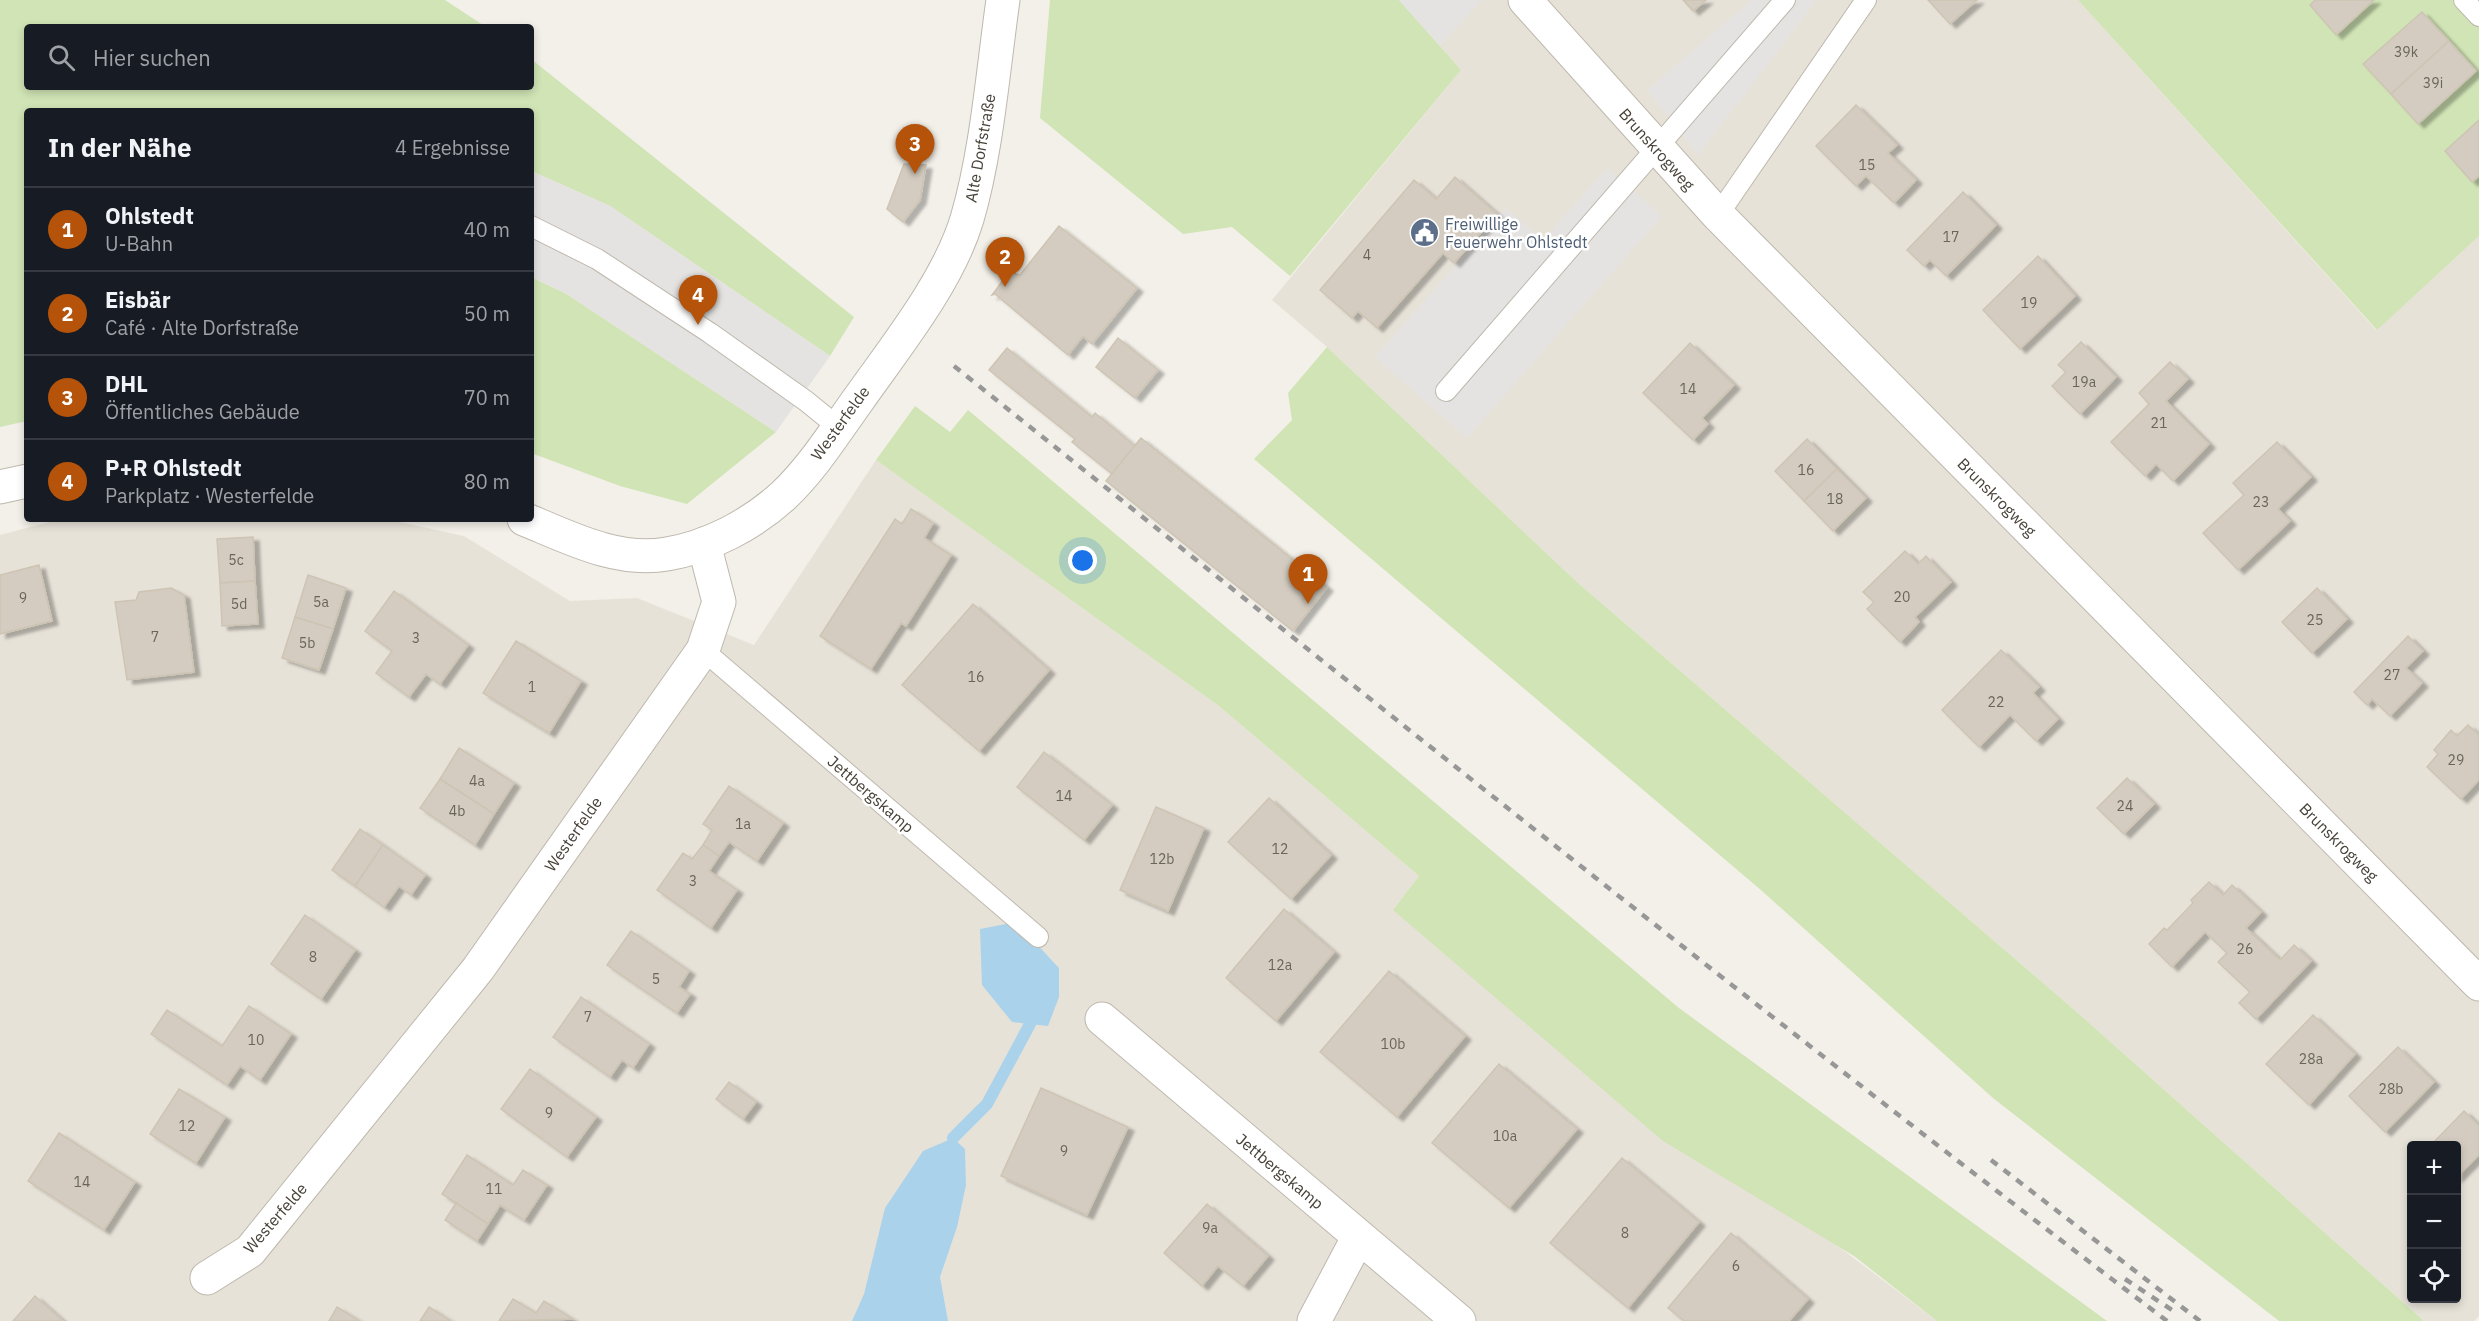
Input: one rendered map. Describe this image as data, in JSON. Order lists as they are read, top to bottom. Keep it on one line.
{"streets":{"street":["Alte Dorfstraße","Brunskrogweg","Westerfelde","Jettbergskamp"]},"crossings":[["Alte Dorfstraße","Westerfelde"],["Westerfelde","Jettbergskamp"]],"places":{"public building":["Freiwillige Feuerwehr Ohlstedt"]},"house_numbers":["39k","39i","15","17","4","19","19a","14","21","16","18","23","5c","20","9","5a","5d","25","7","3","5b","27","16","1","22","29","4a","14","24","4b","1a","12","12b","3","26","8","12a","5","7","10","10b","28a","28b","9","12","10a","9","14","11","9a","8","6"],"page":{"search":"Hier suchen","heading":["In der Nähe","4 Ergebnisse"],"pins":["3","2","4","1"],"list":[{"mark":"1","name":"Ohlstedt","note":"U-Bahn","value":"40 m"},{"mark":"2","name":"Eisbär","note":"Café · Alte Dorfstraße","value":"50 m"},{"mark":"3","name":"DHL","note":"Öffentliches Gebäude","value":"70 m"},{"mark":"4","name":"P+R Ohlstedt","note":"Parkplatz · Westerfelde","value":"80 m"}],"map_buttons":["+","−"]}}
